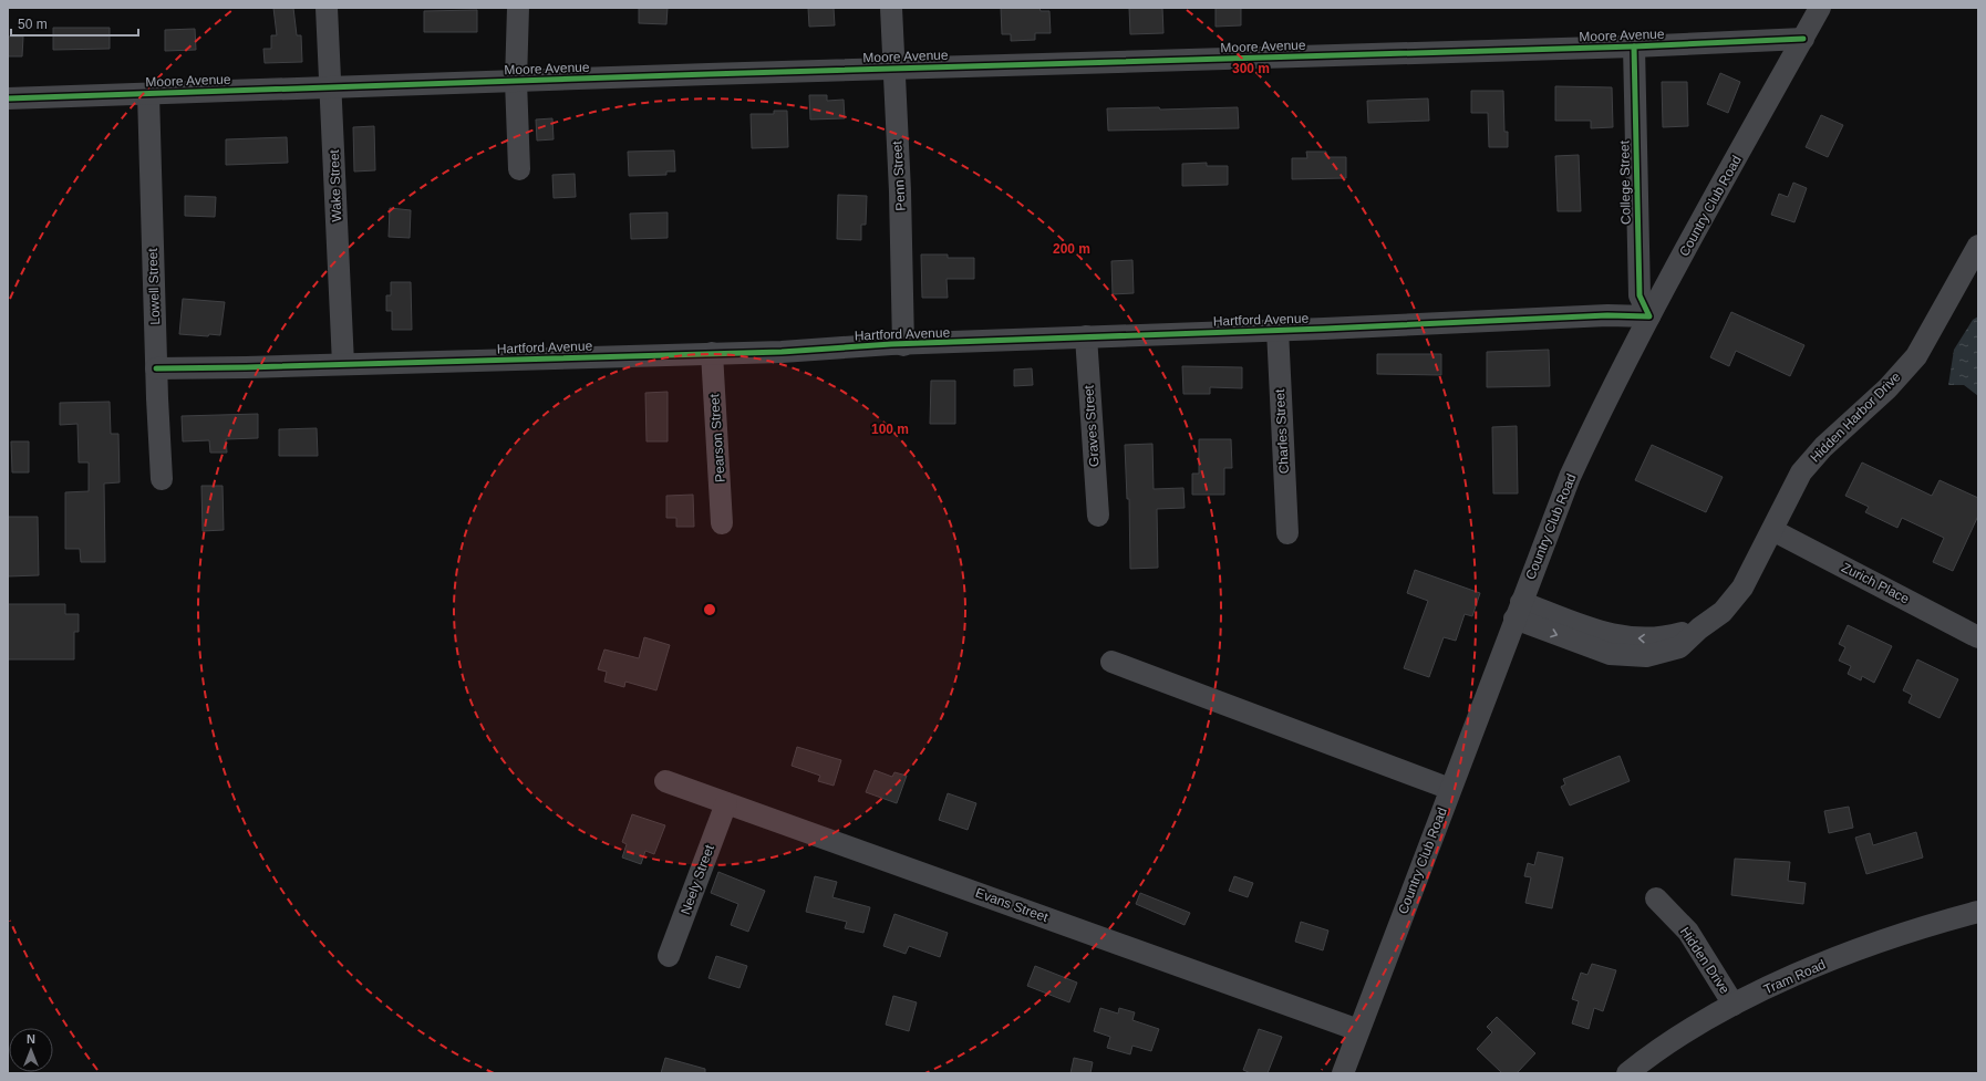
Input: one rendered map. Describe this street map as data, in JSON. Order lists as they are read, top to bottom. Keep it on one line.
{"streets":{"street":["Moore Avenue","Penn Street","College Street","Wake Street","Country Club Road","Lowell Street","Hartford Avenue","Hidden Harbor Drive","Graves Street","Charles Street","Pearson Street","Zurich Place","Neely Street","Evans Street","Hidden Drive","Tram Road"]},"crossings":[["Moore Avenue","Penn Street"],["Moore Avenue","College Street"],["Moore Avenue","Wake Street"],["Moore Avenue","Country Club Road"],["Moore Avenue","Lowell Street"],["Penn Street","Hartford Avenue"],["College Street","Country Club Road"],["College Street","Hartford Avenue"],["Wake Street","Hartford Avenue"],["Country Club Road","Hartford Avenue"],["Country Club Road","Hidden Harbor Drive"],["Country Club Road","Evans Street"],["Lowell Street","Hartford Avenue"],["Hartford Avenue","Graves Street"],["Hartford Avenue","Charles Street"],["Hartford Avenue","Pearson Street"],["Hidden Harbor Drive","Zurich Place"],["Neely Street","Evans Street"],["Hidden Drive","Tram Road"]],"scale_bar":"50 m","north":"top","rings":["300 m","200 m","100 m"]}
